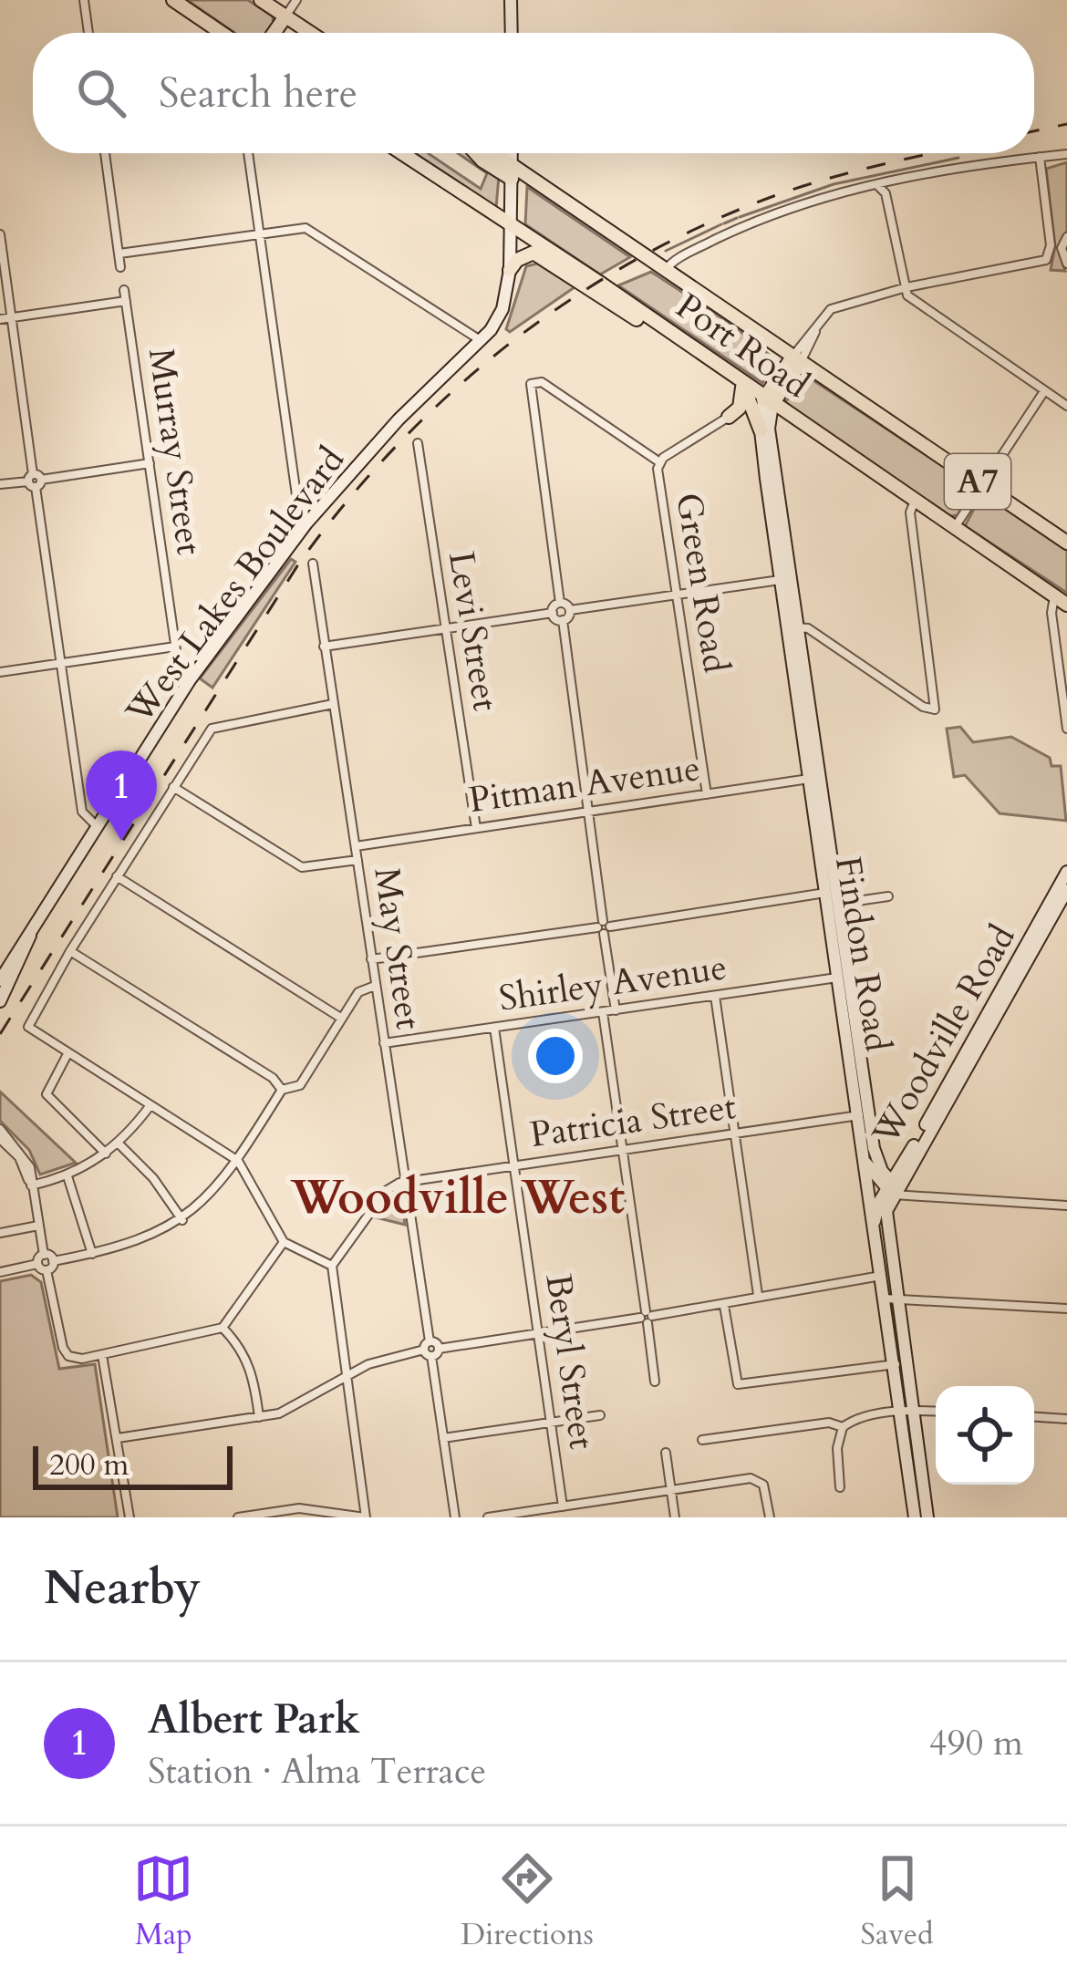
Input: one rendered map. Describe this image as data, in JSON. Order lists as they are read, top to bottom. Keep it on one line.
{"streets":{"highway":["Port Road","A7"],"main road":["West Lakes Boulevard","Findon Road","Woodville Road"],"street":["Murray Street","Green Road","Levi Street","Pitman Avenue","May Street","Shirley Avenue","Patricia Street","Beryl Street"]},"crossings":[["Port Road","West Lakes Boulevard"],["Port Road","Findon Road"],["Murray Street","West Lakes Boulevard"],["Green Road","Pitman Avenue"],["Levi Street","Pitman Avenue"],["Pitman Avenue","May Street"],["Pitman Avenue","Findon Road"],["May Street","Shirley Avenue"],["May Street","Patricia Street"],["Findon Road","Shirley Avenue"],["Findon Road","Woodville Road"],["Findon Road","Patricia Street"],["Shirley Avenue","Beryl Street"],["Patricia Street","Beryl Street"]],"districts":["Woodville West"],"scale_bar":"200 m","page":{"search":"Search here","pins":"1","scale":"200 m","heading":"Nearby","list":[{"mark":"1","name":"Albert Park","note":"Station · Alma Terrace","value":"490 m"}],"nav":["Map","Directions","Saved"]}}
